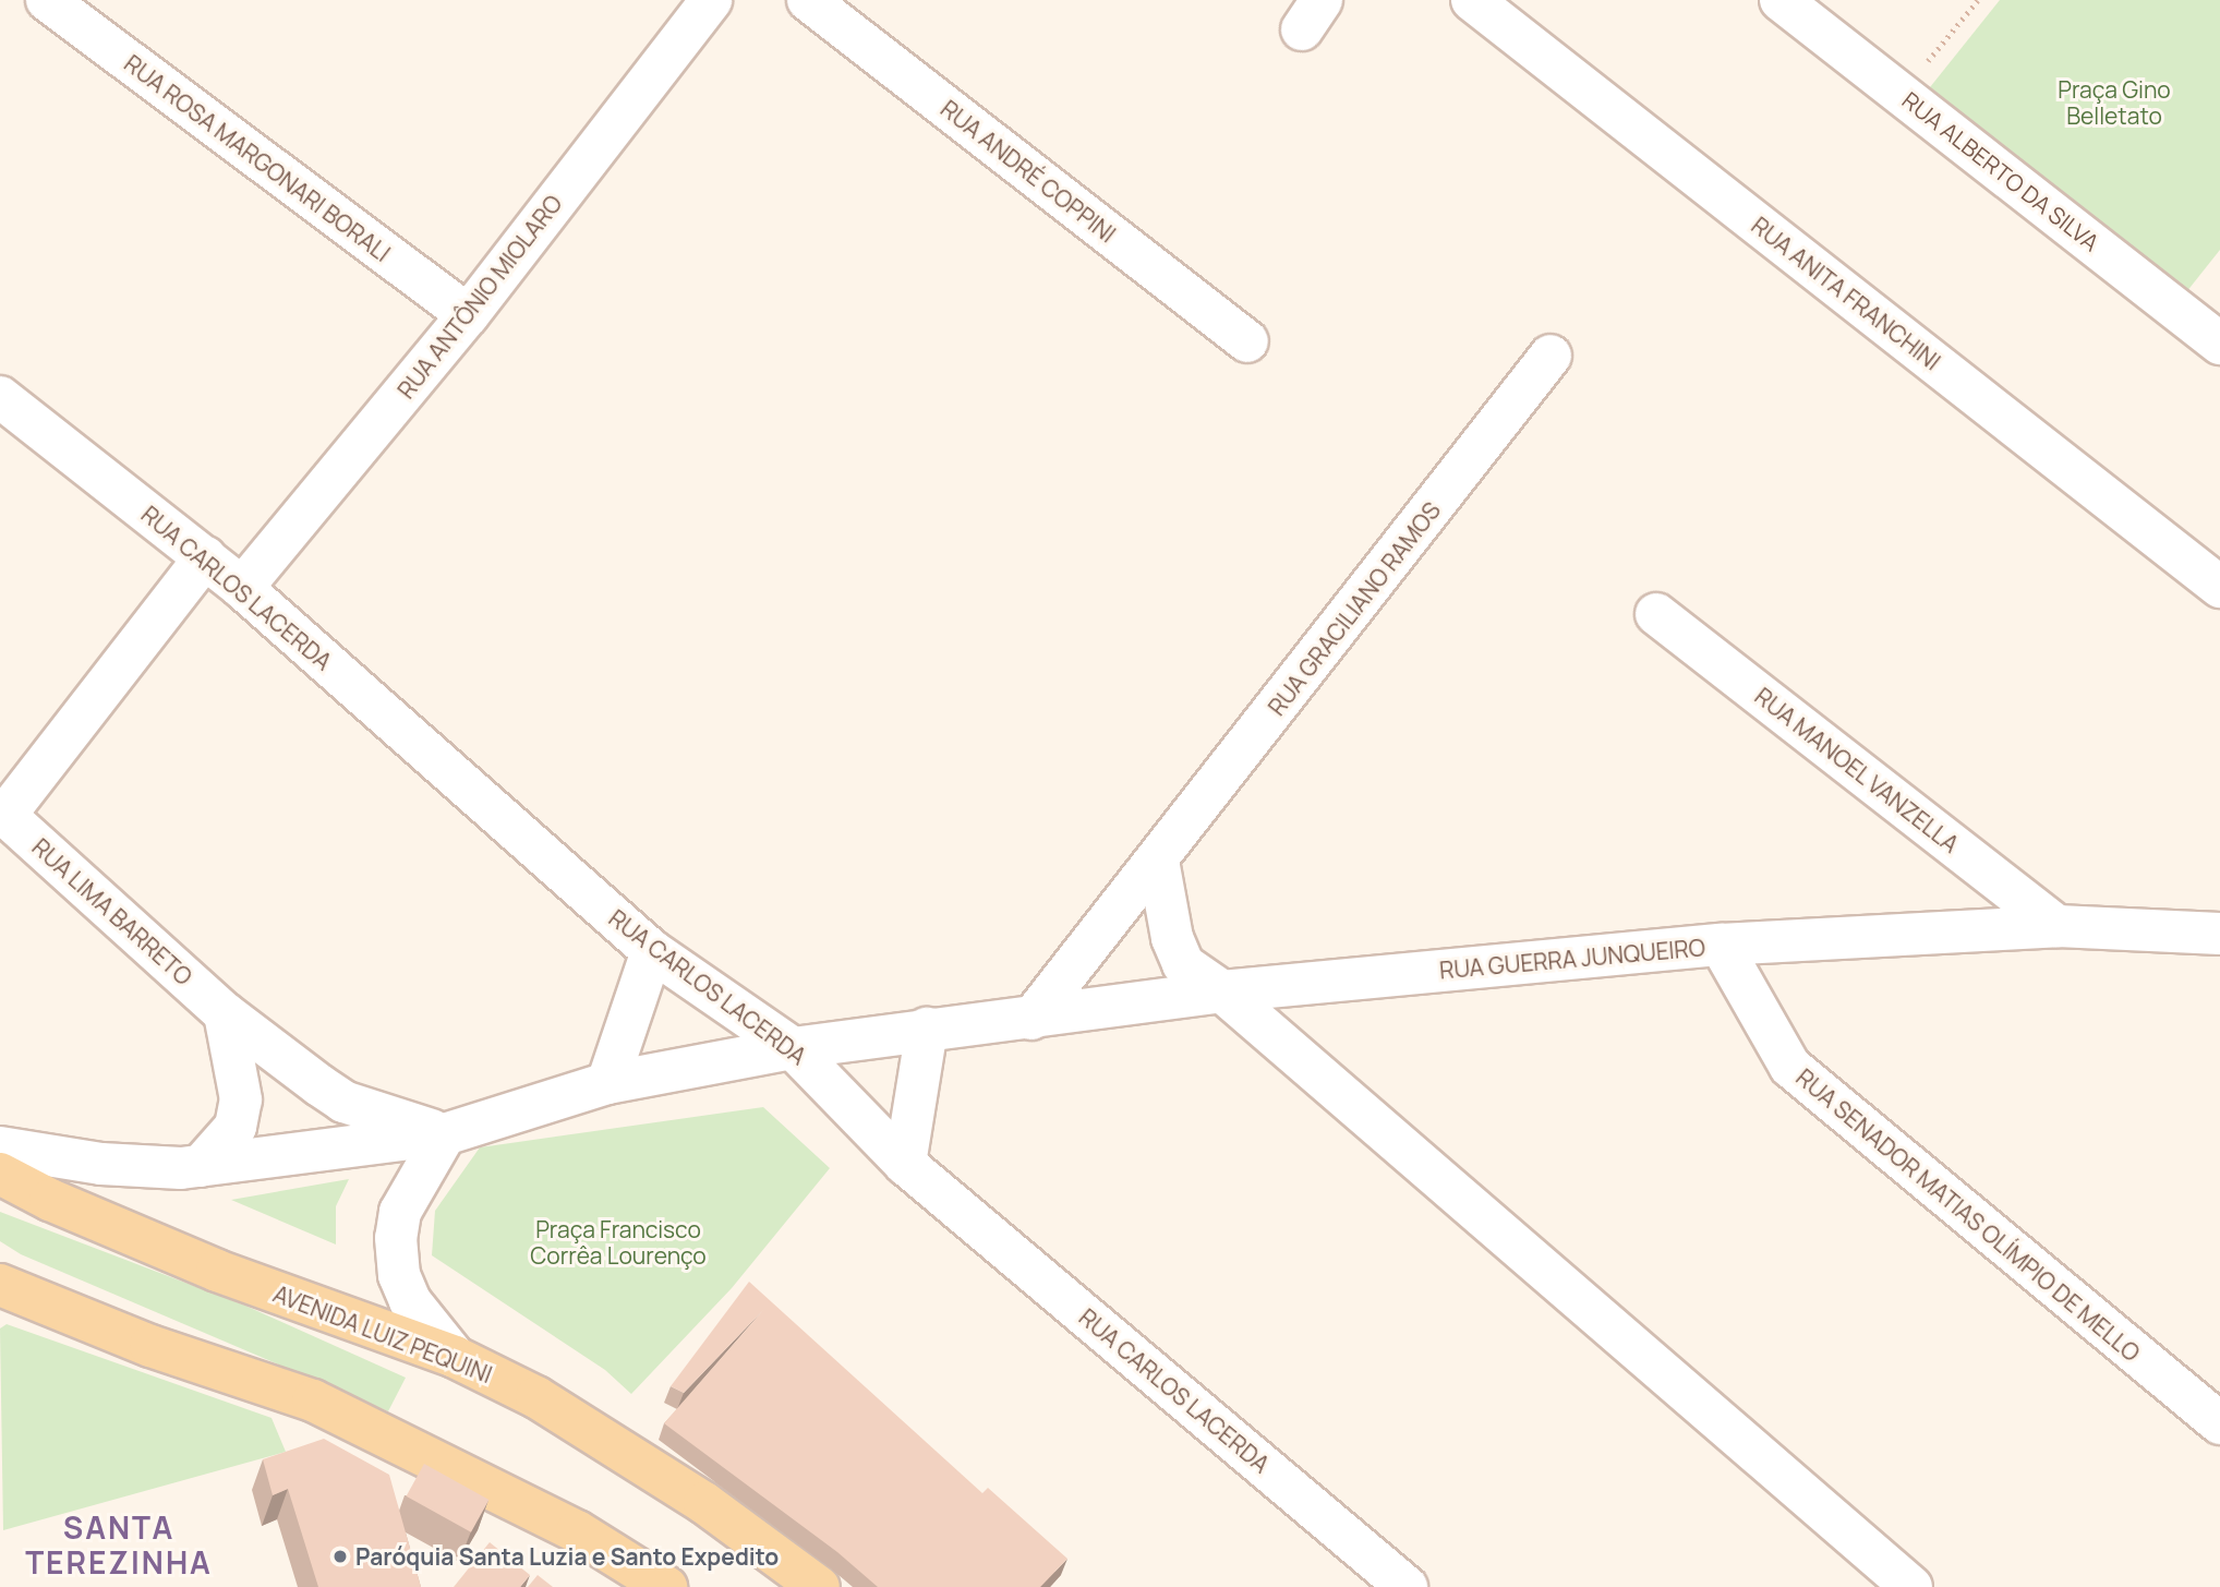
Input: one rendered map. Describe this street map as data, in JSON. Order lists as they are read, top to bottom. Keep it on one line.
{"streets":{"main road":["AVENIDA LUIZ PEQUINI"],"street":["RUA ROSA MARGONARI BORALI","RUA ANDRÉ COPPINI","RUA ALBERTO DA SILVA","RUA ANITA FRANCHINI","RUA ANTÔNIO MIOLARO","RUA CARLOS LACERDA","RUA GRACILIANO RAMOS","RUA MANOEL VANZELLA","RUA LIMA BARRETO","RUA GUERRA JUNQUEIRO","RUA SENADOR MATIAS OLÍMPIO DE MELLO"]},"crossings":[["RUA ROSA MARGONARI BORALI","RUA ANTÔNIO MIOLARO"],["RUA ANTÔNIO MIOLARO","RUA CARLOS LACERDA"],["RUA CARLOS LACERDA","RUA GUERRA JUNQUEIRO"],["RUA GRACILIANO RAMOS","RUA GUERRA JUNQUEIRO"],["RUA MANOEL VANZELLA","RUA GUERRA JUNQUEIRO"],["RUA LIMA BARRETO","RUA GUERRA JUNQUEIRO"],["RUA GUERRA JUNQUEIRO","RUA SENADOR MATIAS OLÍMPIO DE MELLO"]],"districts":["SANTA TEREZINHA"],"parks":["Praça Gino Belletato","Praça Francisco Corrêa Lourenço"],"places":["Paróquia Santa Luzia e Santo Expedito"]}
